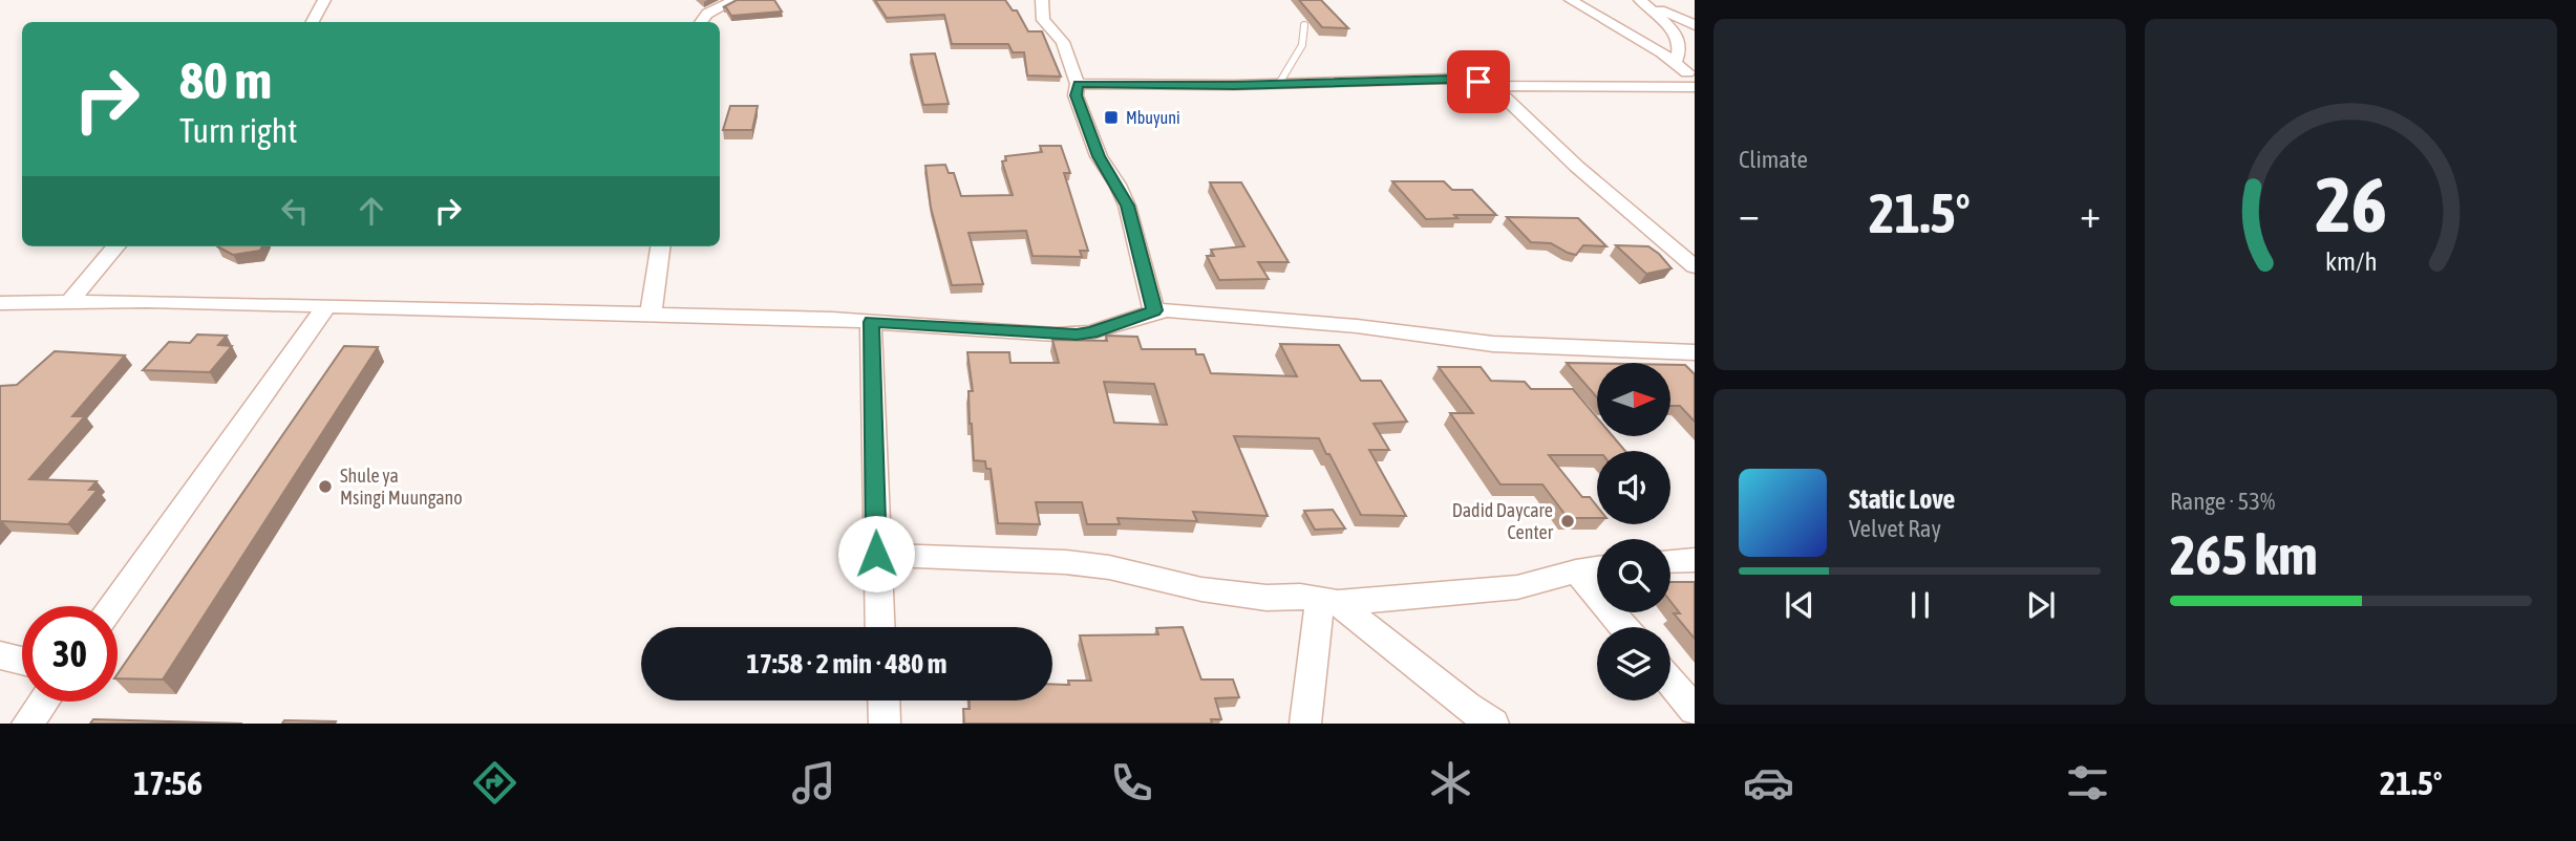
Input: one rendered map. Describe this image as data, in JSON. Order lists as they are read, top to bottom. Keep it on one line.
{"places":{"transit":["Mbuyuni"],"other":["Shule ya Msingi Muungano","Dadid Daycare Center"]},"north":"right","page":{"tile":["Climate",["Range · 53%","265 km"]],"turn":["80 m","Turn right"],"heat":["−","21.5°","+"],"song":["Static Love","Velvet Ray"],"limit":"30","trip":"17:58 · 2 min · 480 m","tabs":["17:56","21.5°"],"gauge":["26","km/h"]}}
